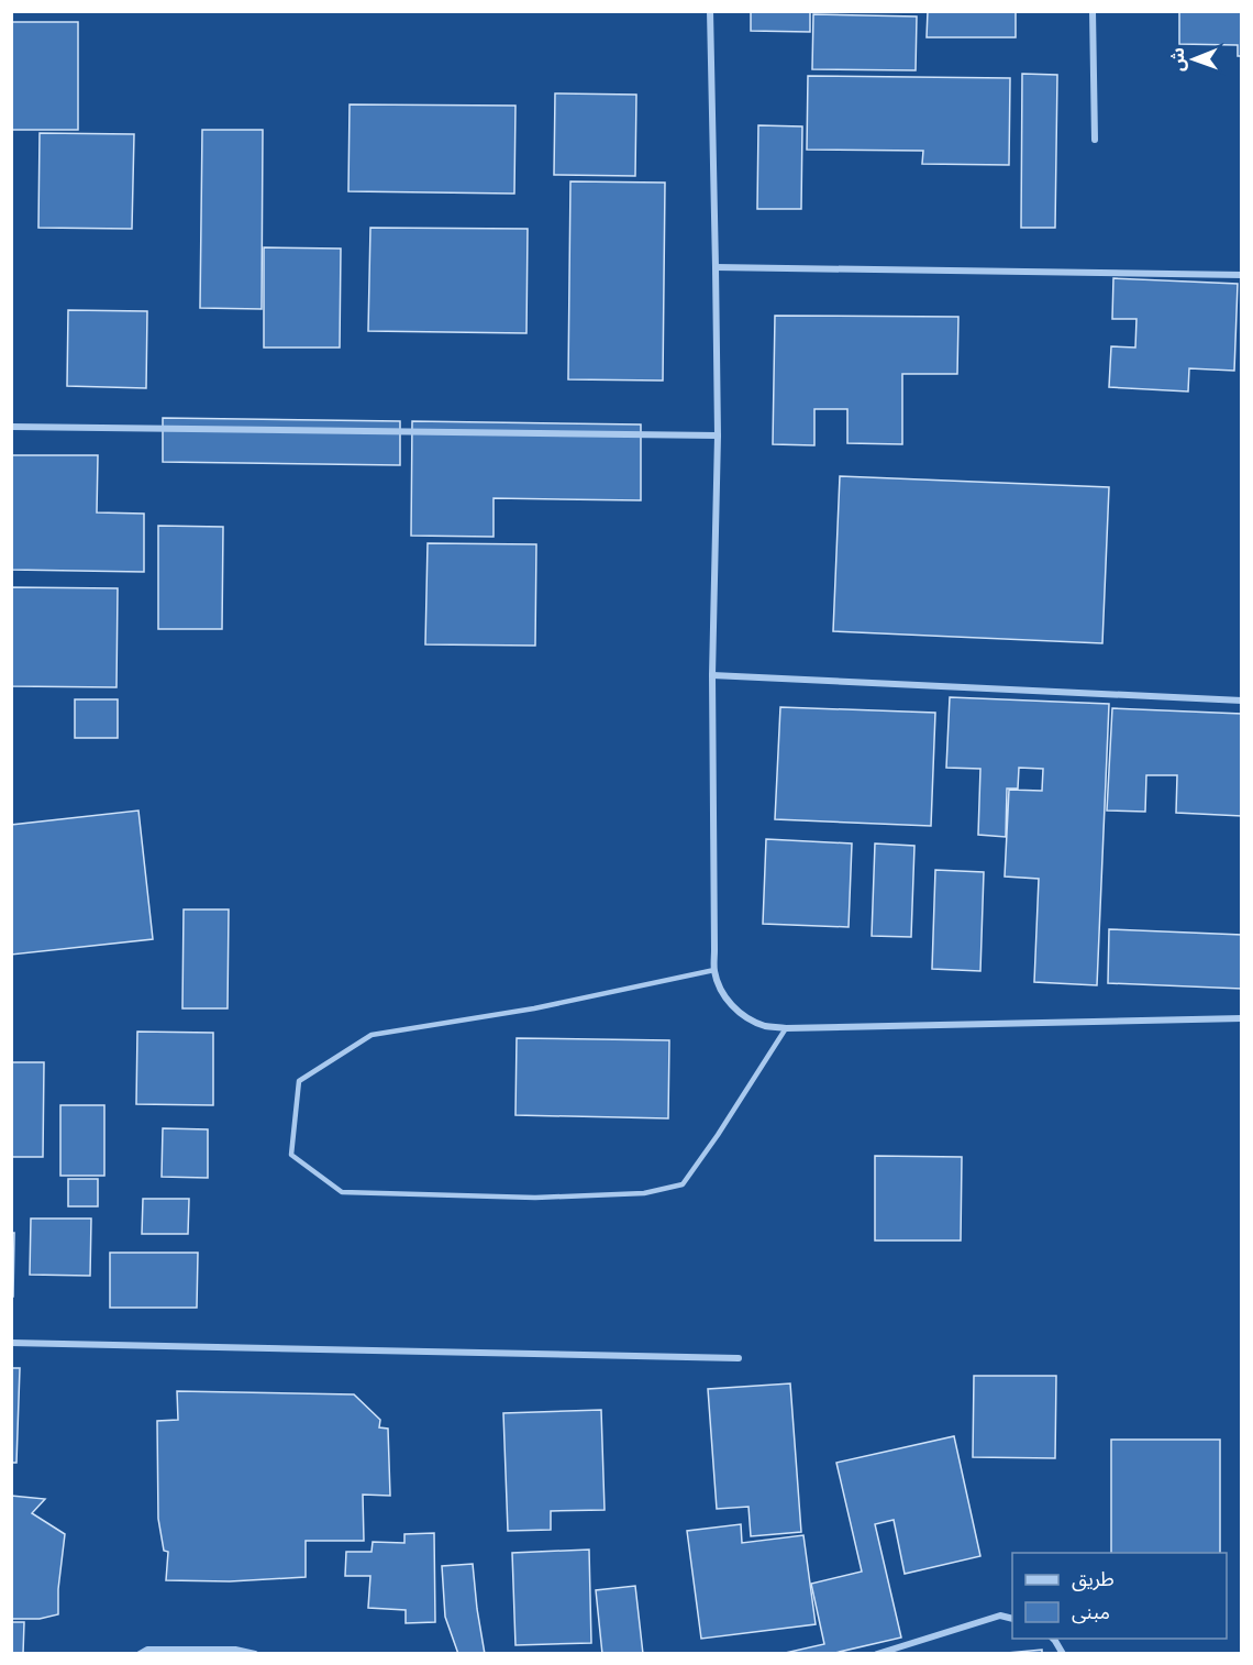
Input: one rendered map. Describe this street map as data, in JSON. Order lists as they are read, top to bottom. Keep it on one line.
{"legend":["طريق","مبنى"],"north":"left"}
